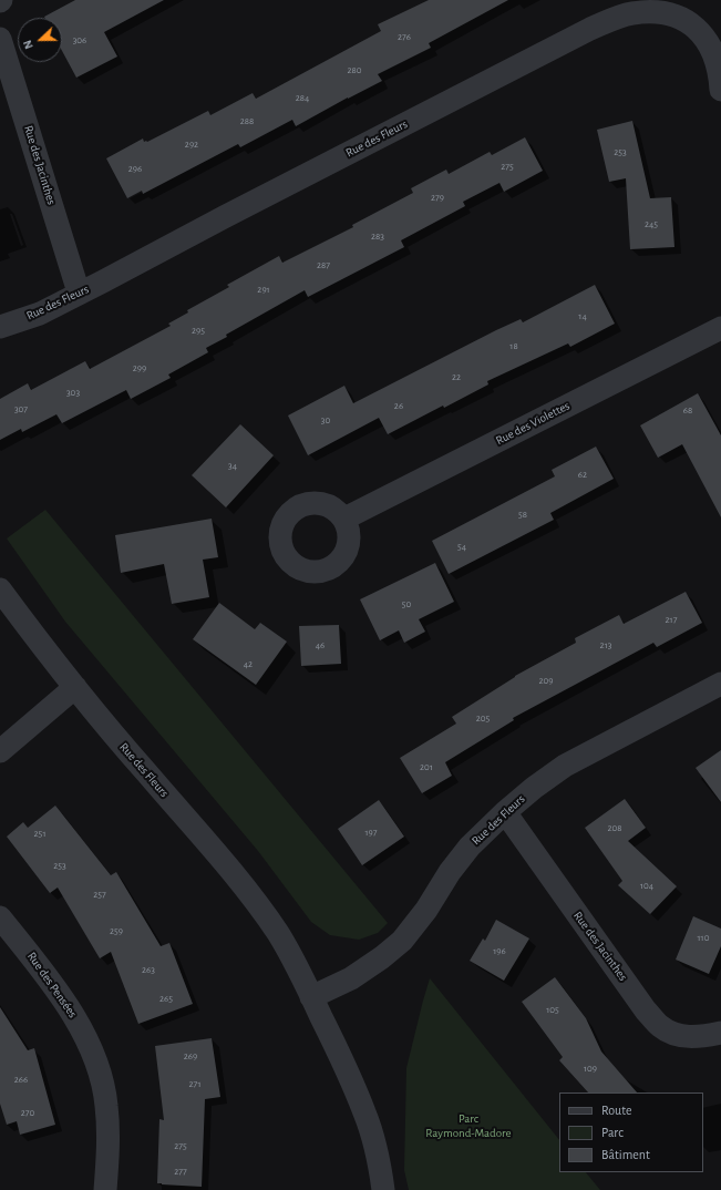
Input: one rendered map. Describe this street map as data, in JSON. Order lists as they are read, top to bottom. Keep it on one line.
{"streets":{"street":["Rue des Fleurs","Rue des Jacinthes","Rue des Violettes","Rue des Pensées"]},"crossings":[["Rue des Fleurs","Rue des Jacinthes"]],"parks":["Parc Raymond-Madore"],"house_numbers":["276","306","280","284","288","292","253","275","296","279","245","283","287","291","14","295","18","299","22","303","26","307","68","30","34","62","58","54","50","217","46","213","42","209","205","201","208","197","251","253","104","257","259","110","196","263","265","105","269","109","266","271","270","275","277"],"legend":["Route","Parc","Bâtiment"],"north":"left"}
